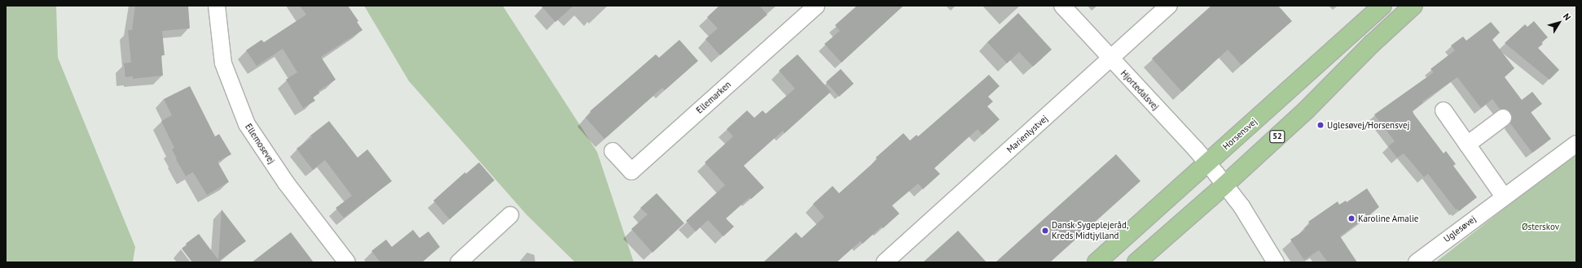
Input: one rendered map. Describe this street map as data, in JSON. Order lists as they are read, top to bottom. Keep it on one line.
{"streets":{"main road":["Horsensvej","52"],"street":["Hjortedalsvej","Ellemarken","Marienlystvej","Ellemosevej","Uglesøvej"]},"crossings":[["Hjortedalsvej","Marienlystvej"],["Hjortedalsvej","Horsensvej"]],"parks":["Østerskov"],"places":["Uglesøvej/Horsensvej","Karoline Amalie","Dansk Sygeplejeråd, Kreds Midtjylland"],"north":"top right"}
